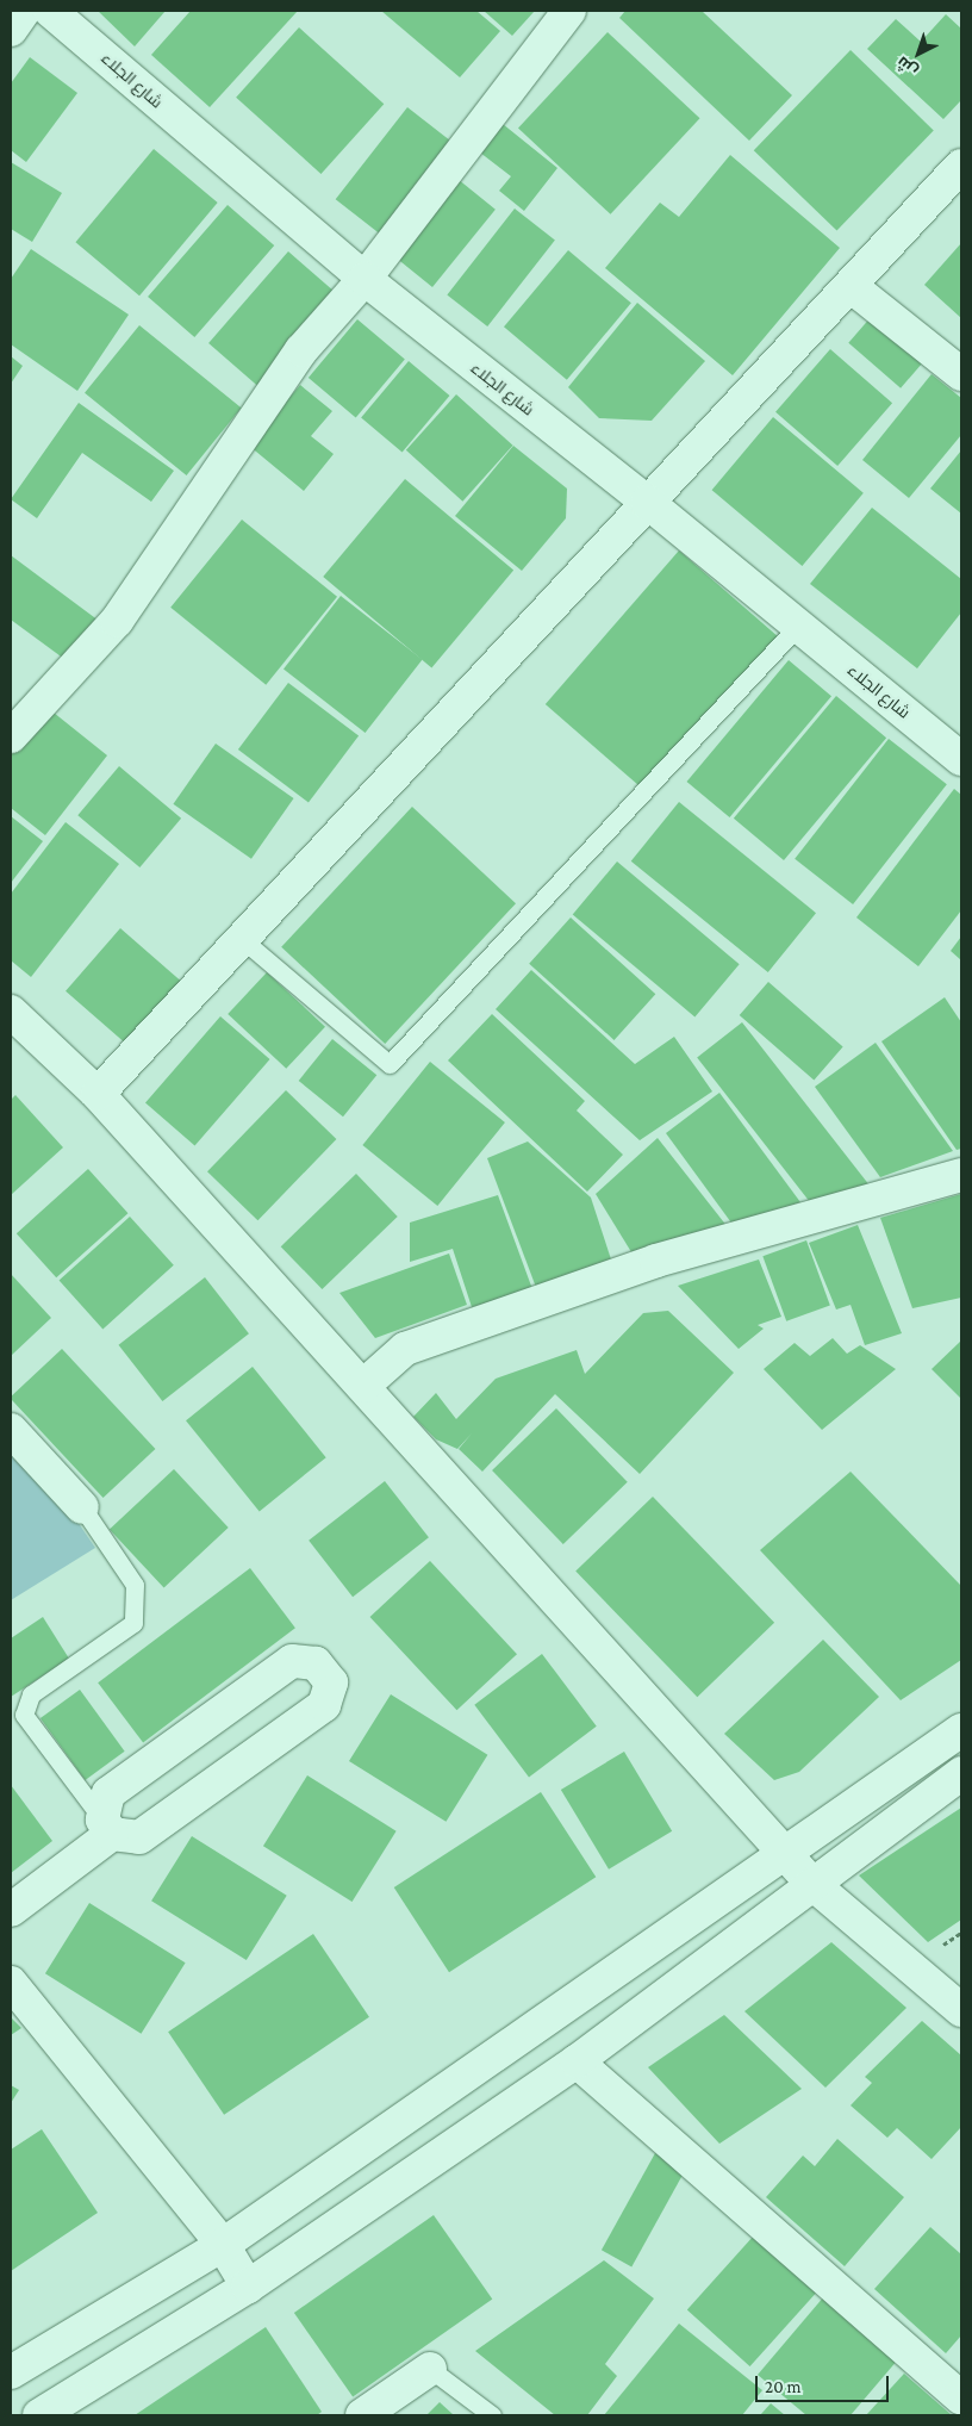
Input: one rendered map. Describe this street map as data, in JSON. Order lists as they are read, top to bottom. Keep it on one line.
{"streets":{"street":["شارع الجلاء"]},"scale_bar":"20 m","north":"bottom left"}
